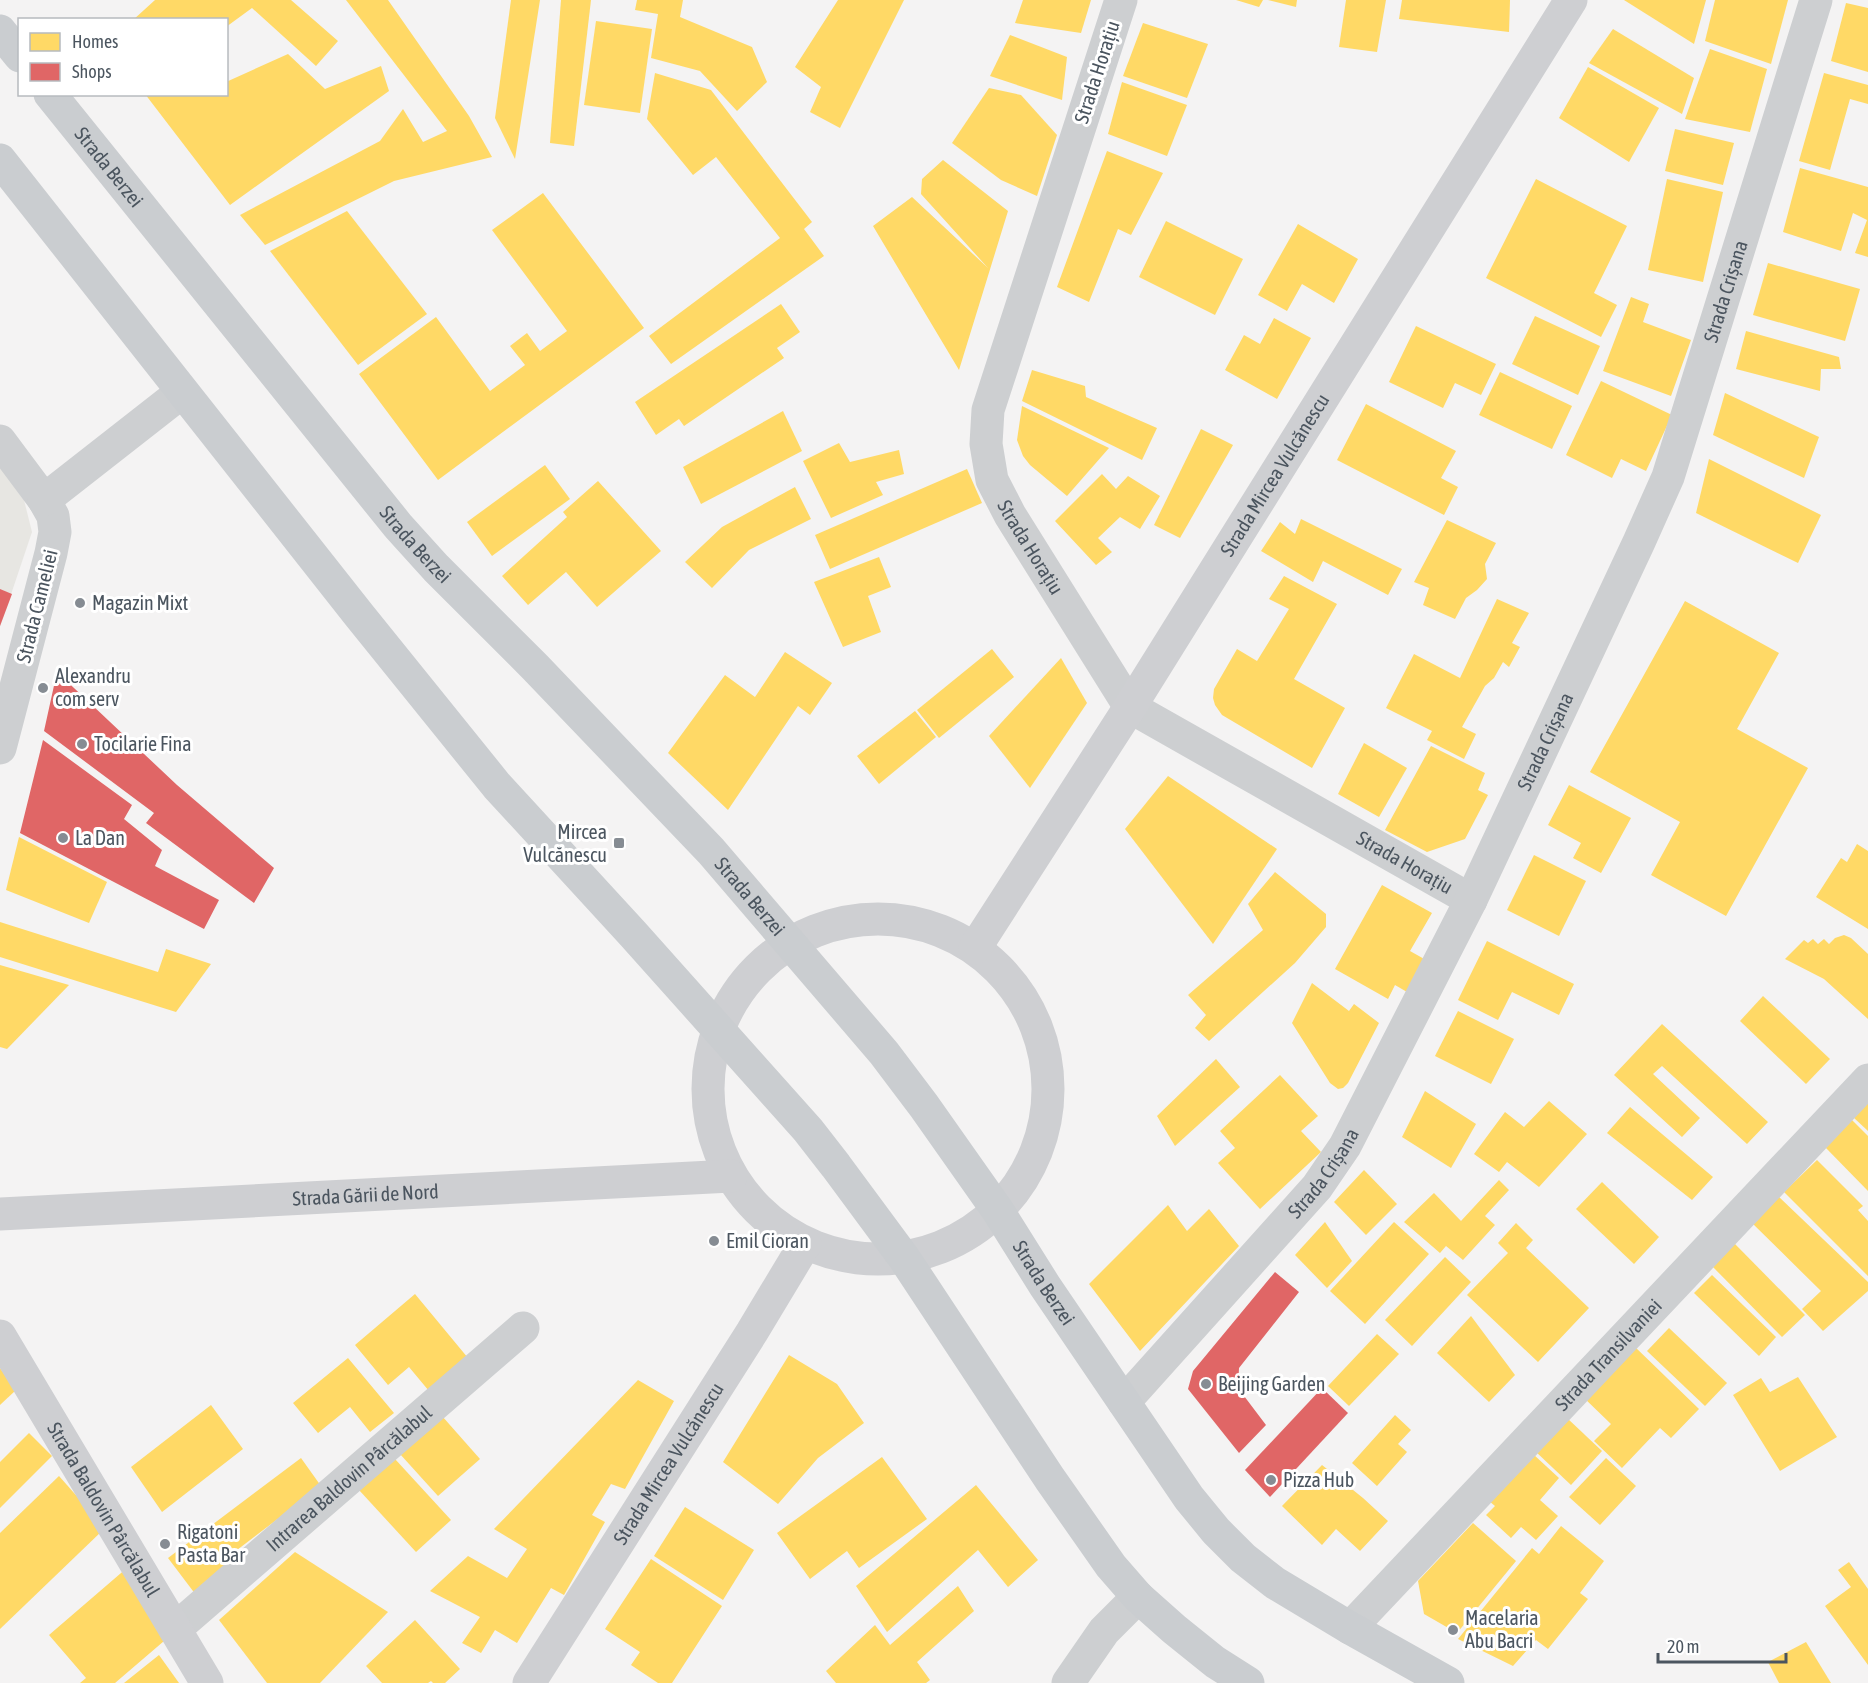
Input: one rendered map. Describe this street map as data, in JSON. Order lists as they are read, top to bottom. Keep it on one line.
{"streets":{"main road":["Strada Berzei","Strada Mircea Vulcănescu","Strada Gării de Nord","Strada Baldovin Pârcălabul"],"street":["Strada Horațiu","Strada Crișana","Strada Cameliei","Strada Transilvaniei","Intrarea Baldovin Pârcălabul"]},"crossings":[["Strada Horațiu","Strada Crișana"],["Strada Horațiu","Strada Mircea Vulcănescu"],["Strada Berzei","Strada Crișana"],["Strada Berzei","Strada Transilvaniei"],["Intrarea Baldovin Pârcălabul","Strada Baldovin Pârcălabul"]],"places":{"other":["Magazin Mixt","Alexandru com serv","Tocilarie Fina","La Dan","Emil Cioran","Beijing Garden","Pizza Hub","Rigatoni Pasta Bar","Macelaria Abu Bacri"],"transit":["Mircea Vulcănescu"]},"legend":["Homes","Shops"],"scale_bar":"20 m"}
